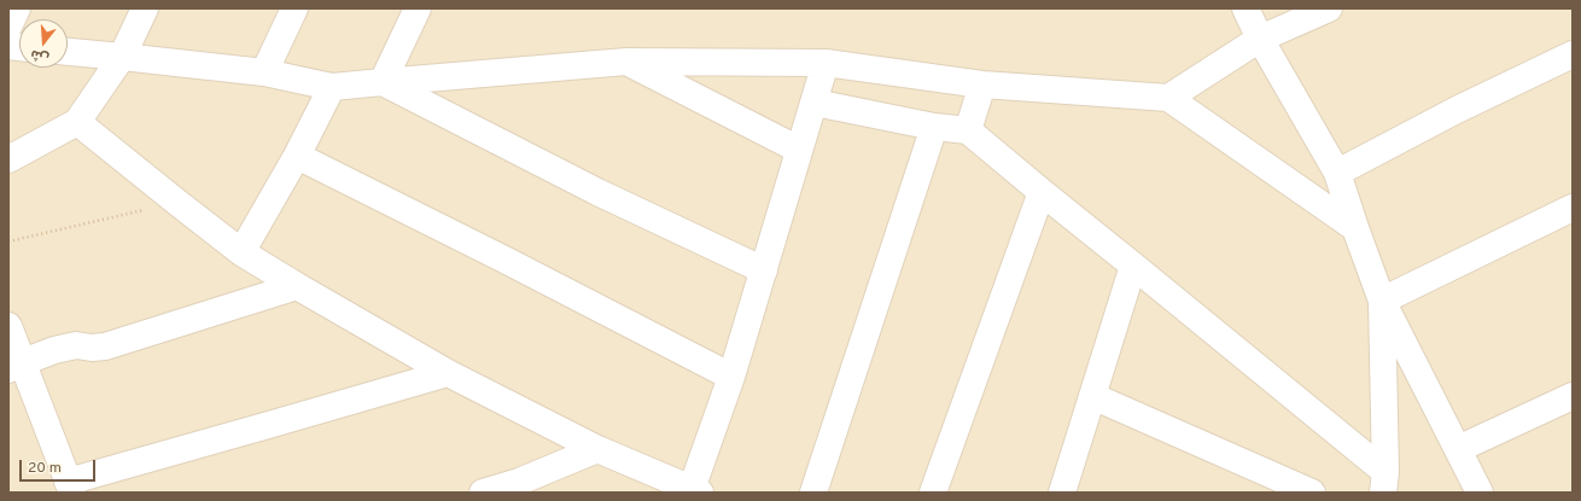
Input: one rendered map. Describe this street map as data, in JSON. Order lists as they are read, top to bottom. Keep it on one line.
{"scale_bar":"20 m","north":"bottom"}
